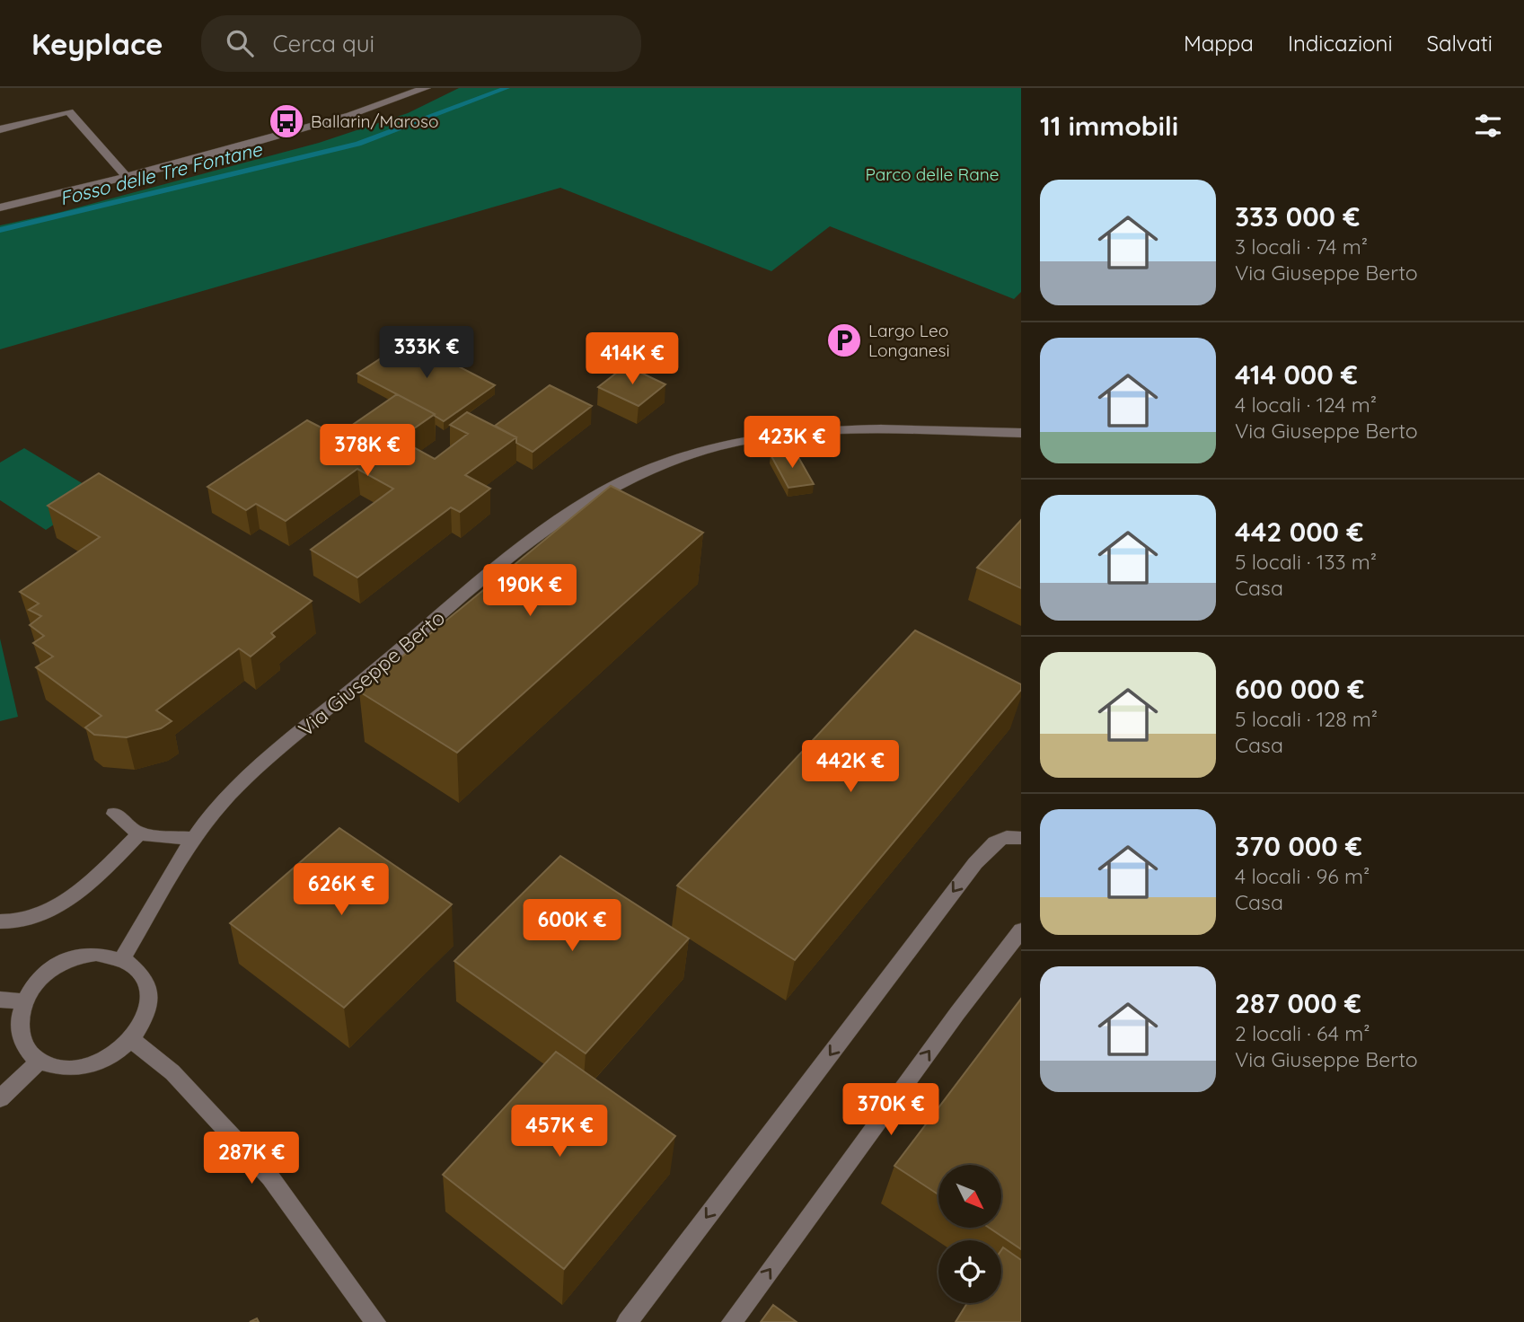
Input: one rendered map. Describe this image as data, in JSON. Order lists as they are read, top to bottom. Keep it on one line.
{"streets":{"street":["Via Giuseppe Berto"]},"water":["Fosso delle Tre Fontane"],"parks":["Parco delle Rane"],"places":{"bus stop":["Ballarin/Maroso"],"parking":["Largo Leo Longanesi"]},"north":"bottom right","page":{"header":"Keyplace","search":"Cerca qui","nav":["Mappa","Indicazioni","Salvati"],"heading":"11 immobili","list":[{"name":"333 000 €","note":"3 locali · 74 m² · Via Giuseppe Berto"},{"name":"414 000 €","note":"4 locali · 124 m² · Via Giuseppe Berto"},{"name":"442 000 €","note":"5 locali · 133 m² · Casa"},{"name":"600 000 €","note":"5 locali · 128 m² · Casa"},{"name":"370 000 €","note":"4 locali · 96 m² · Casa"},{"name":"287 000 €","note":"2 locali · 64 m² · Via Giuseppe Berto"}],"price":["333K €","414K €","423K €","378K €","190K €","442K €","626K €","600K €","370K €","457K €","287K €"]}}
